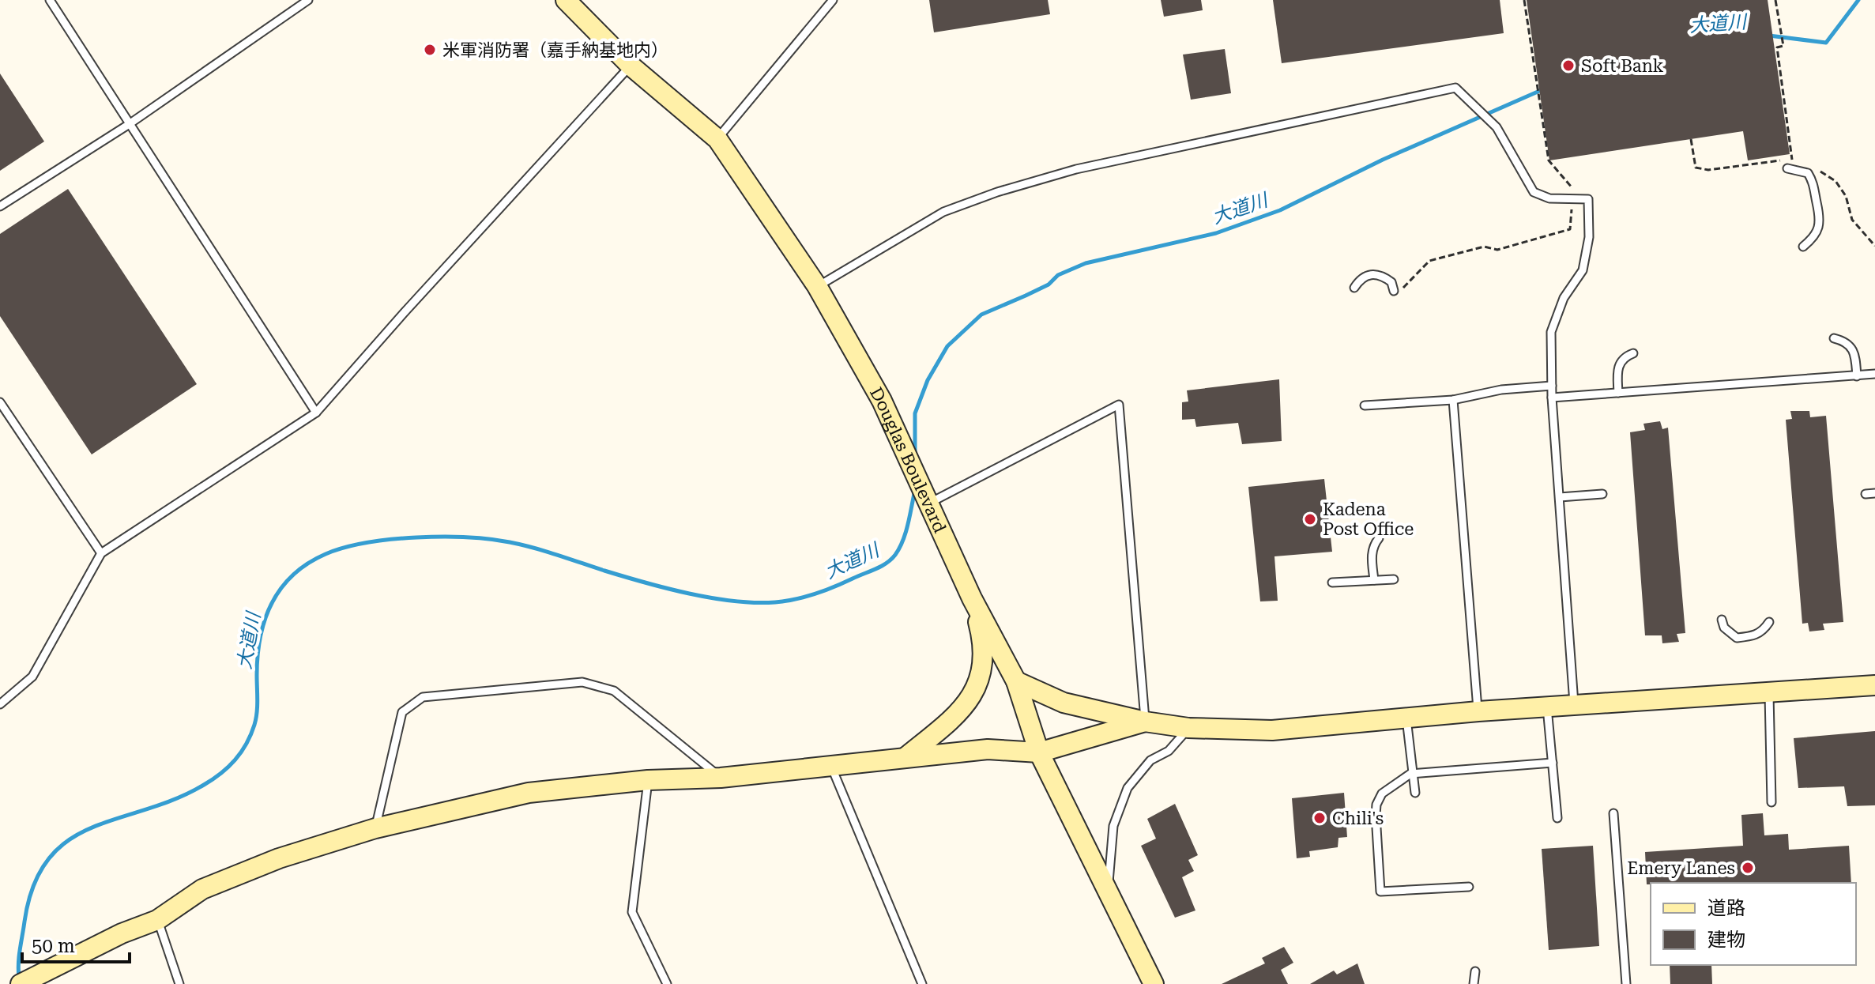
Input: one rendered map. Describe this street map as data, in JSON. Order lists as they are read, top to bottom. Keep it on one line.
{"streets":{"street":["Douglas Boulevard"]},"water":["大道川"],"places":["米軍消防署（嘉手納基地内）","Soft Bank","Kadena Post Office","Chili's","Emery Lanes"],"legend":["道路","建物"],"scale_bar":"50 m"}
